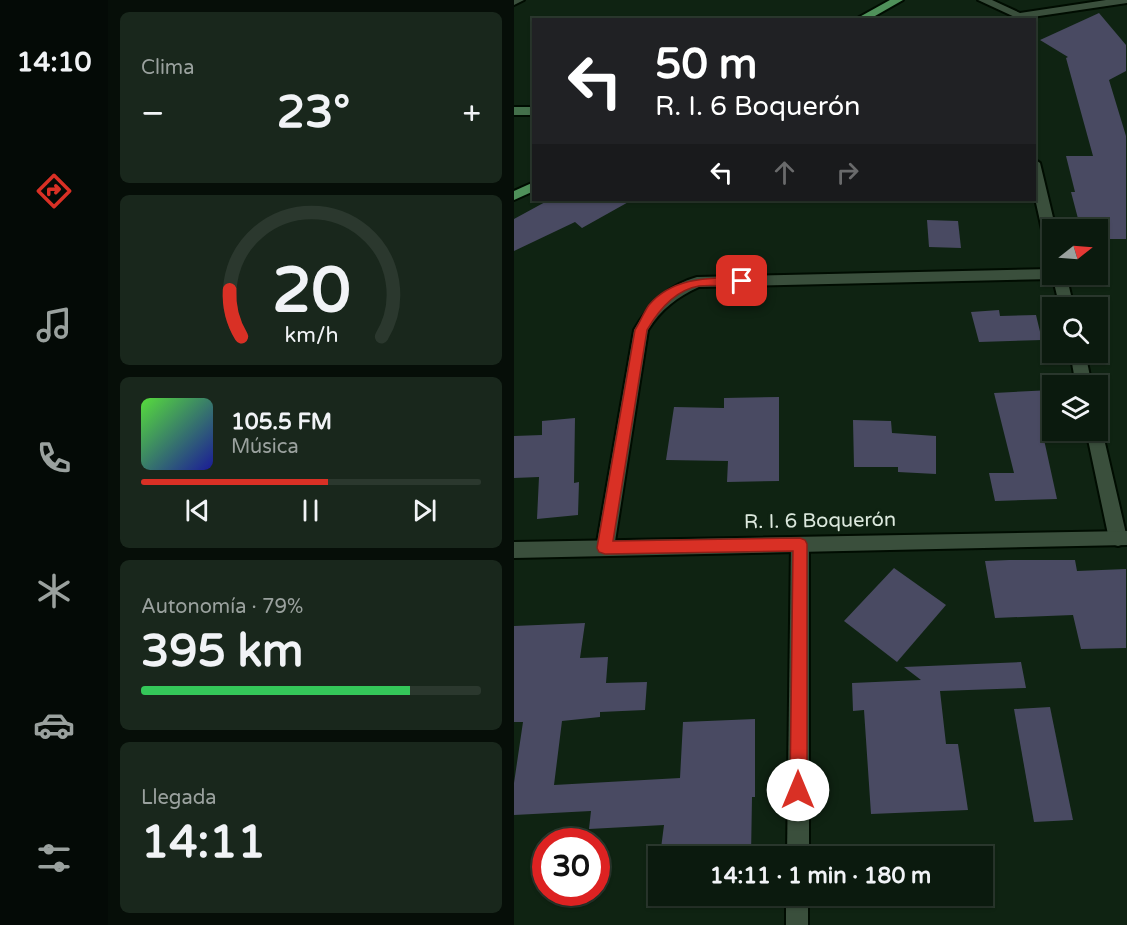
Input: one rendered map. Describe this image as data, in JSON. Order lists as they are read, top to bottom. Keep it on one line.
{"streets":{"street":["R. I. 6 Boquerón"]},"north":"right","page":{"tabs":"14:10","tile":["Clima",["Autonomía · 79%","395 km"],["Llegada","14:11"]],"turn":["50 m","R. I. 6 Boquerón"],"heat":["−","23°","+"],"song":["105.5 FM","Música"],"limit":"30","trip":"14:11 · 1 min · 180 m","gauge":["20","km/h"]}}
